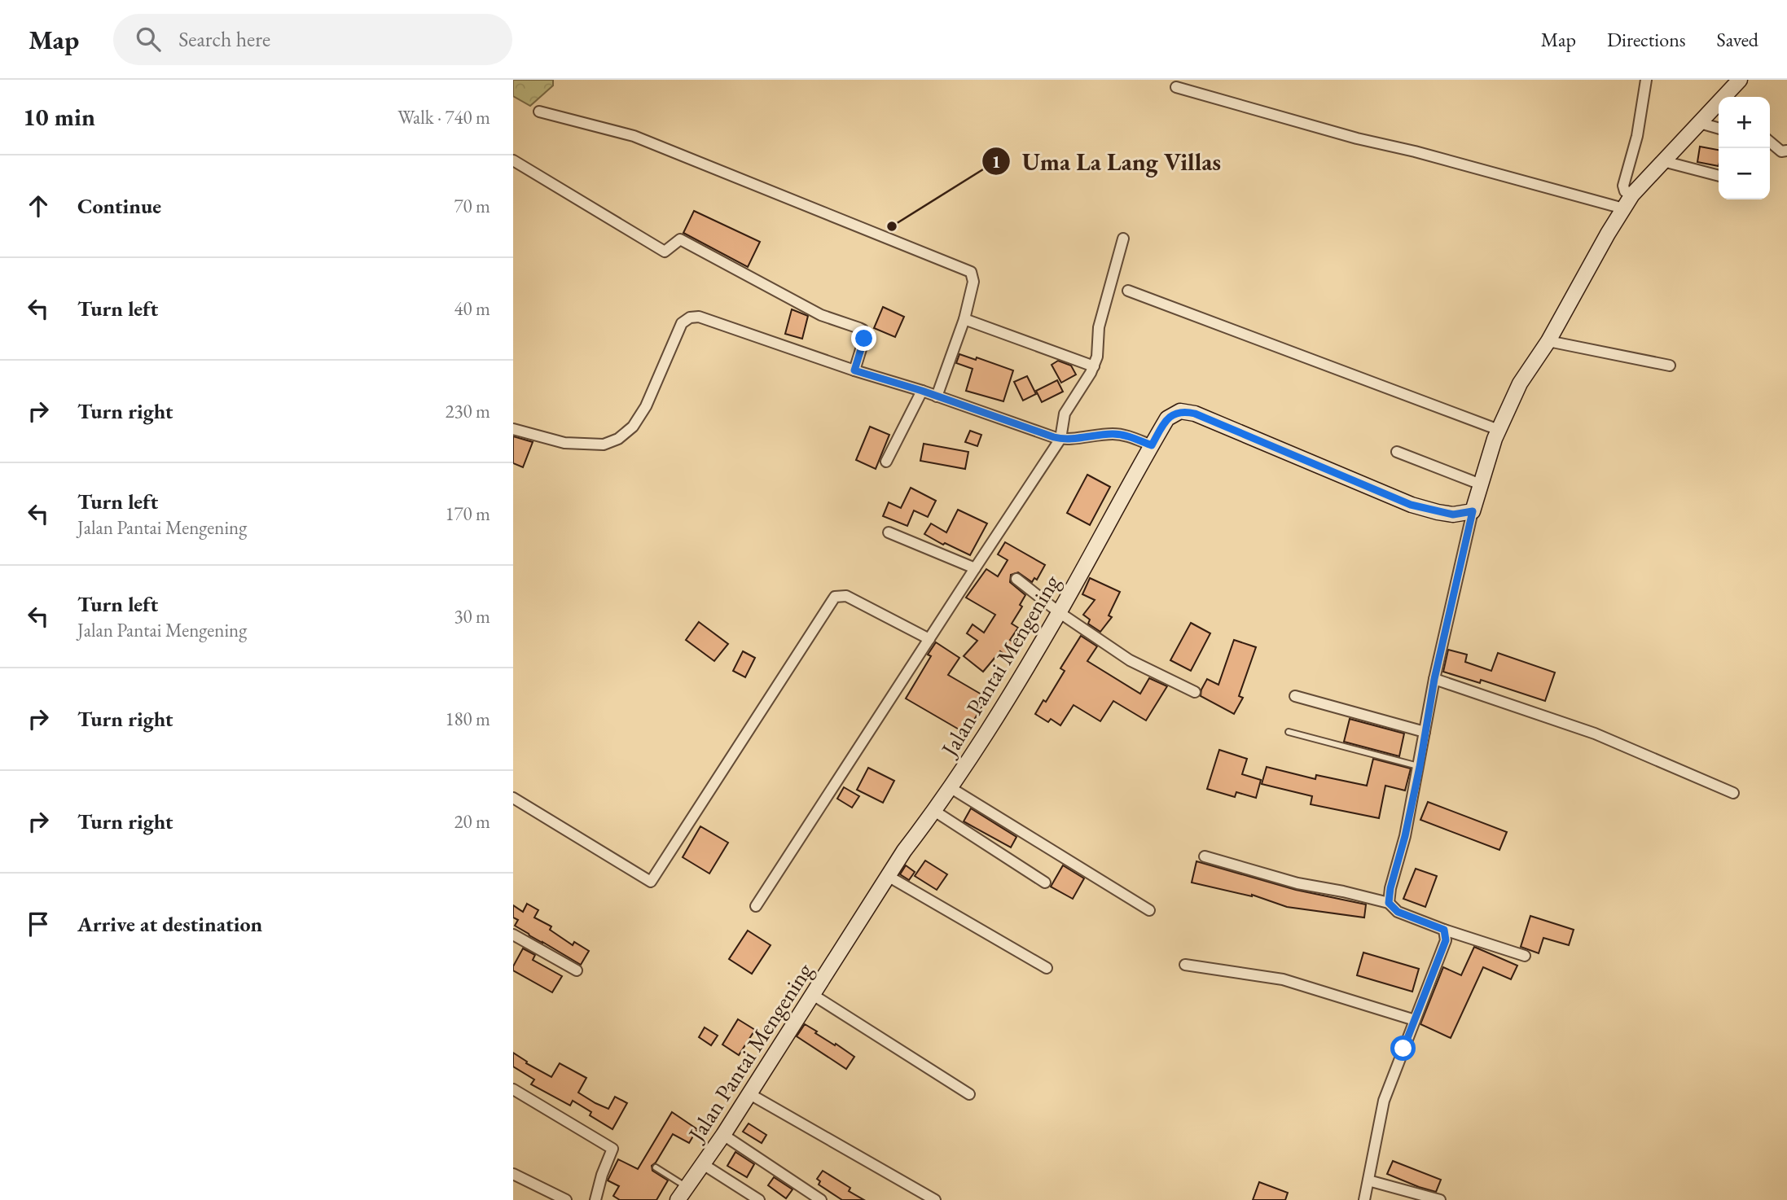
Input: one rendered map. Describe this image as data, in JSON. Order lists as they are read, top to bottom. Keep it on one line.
{"streets":{"street":["Jalan Pantai Mengening"]},"places":["Uma La Lang Villas"],"page":{"header":"Map","search":"Search here","nav":["Map","Directions","Saved"],"heading":["10 min","Walk · 740 m"],"map_buttons":["+","−"],"list":[["Continue","70 m"],["Turn left","40 m"],["Turn right","230 m"],["Turn left","Jalan Pantai Mengening","170 m"],["Turn left","Jalan Pantai Mengening","30 m"],["Turn right","180 m"],["Turn right","20 m"],"Arrive at destination"]}}
